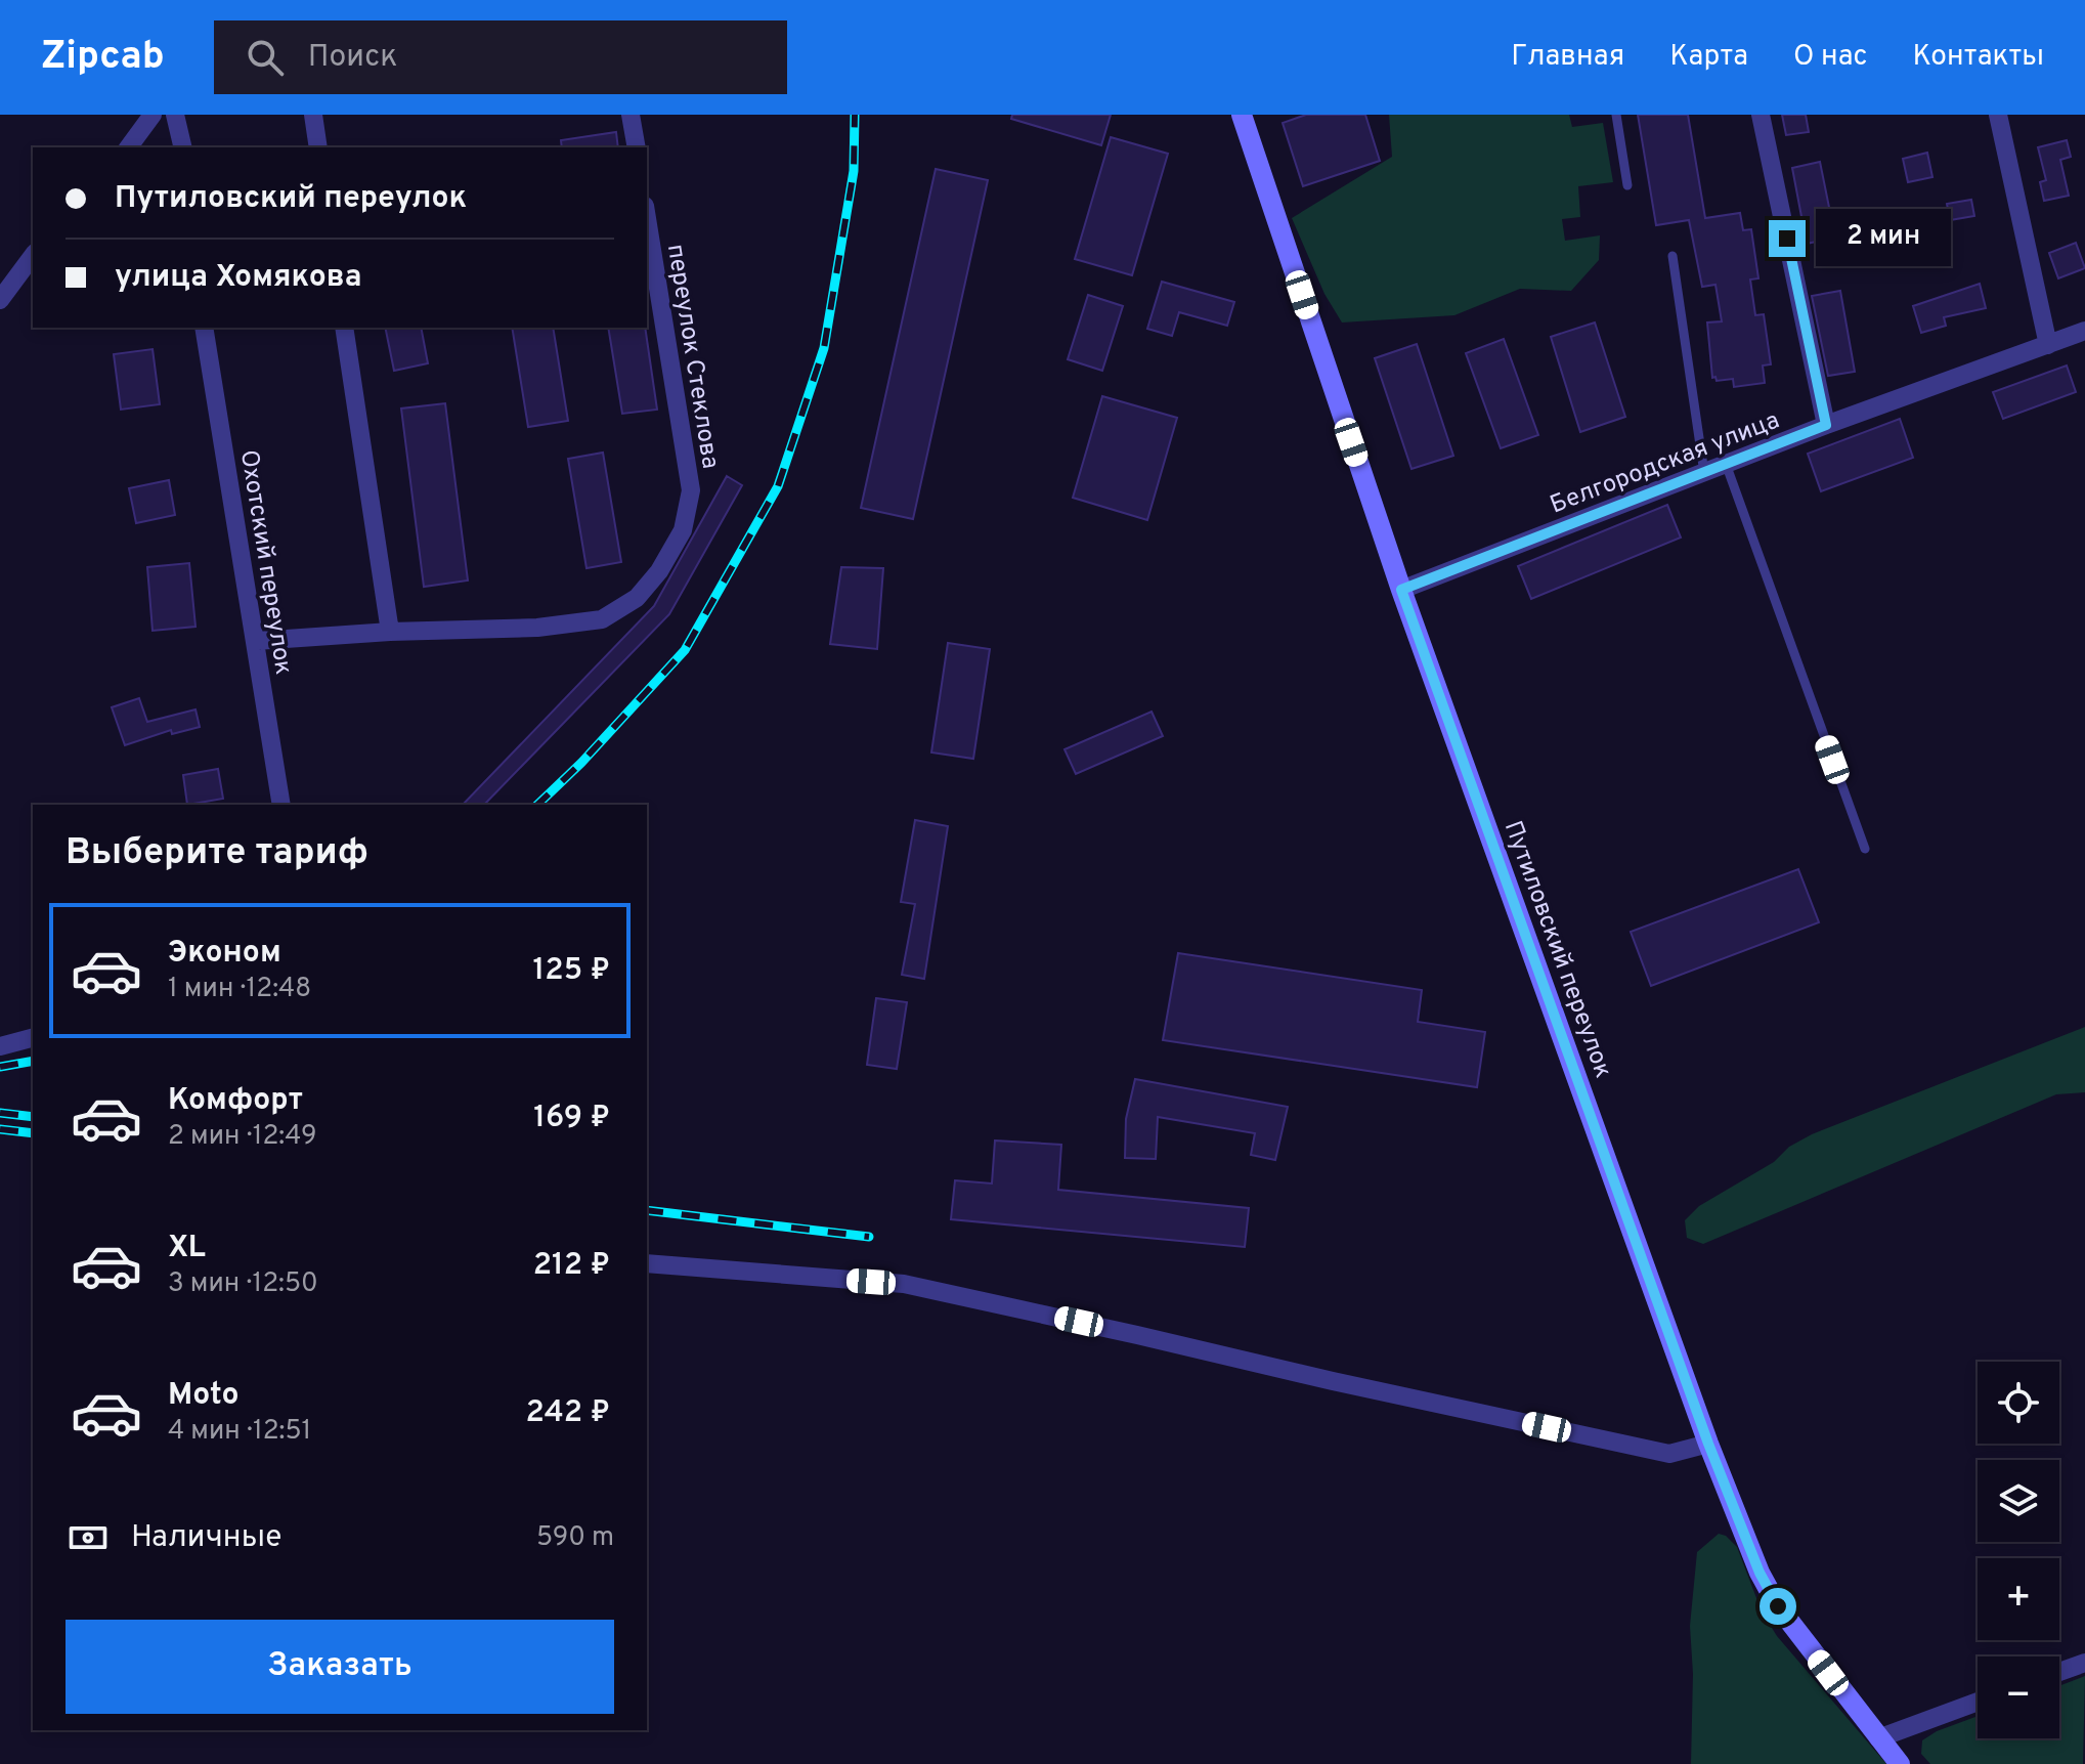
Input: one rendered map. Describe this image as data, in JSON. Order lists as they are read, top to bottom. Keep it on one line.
{"streets":{"main road":["Путиловский переулок"],"street":["переулок Стеклова","Белгородская улица","Охотский переулок"]},"crossings":[["переулок Стеклова","Охотский переулок"],["Белгородская улица","Путиловский переулок"]],"page":{"header":"Zipcab","search":"Поиск","nav":["Главная","Карта","О нас","Контакты"],"banner":["Путиловский переулок","улица Хомякова"],"bubble":"2 мин","heading":"Выберите тариф","list":[{"name":"Эконом","note":"1 мин · 12:48","value":"125 ₽"},{"name":"Комфорт","note":"2 мин · 12:49","value":"169 ₽"},{"name":"XL","note":"3 мин · 12:50","value":"212 ₽"},{"name":"Moto","note":"4 мин · 12:51","value":"242 ₽"}],"map_buttons":["+","−"],"pay":["Наличные","590 m"],"buttons":"Заказать"}}
